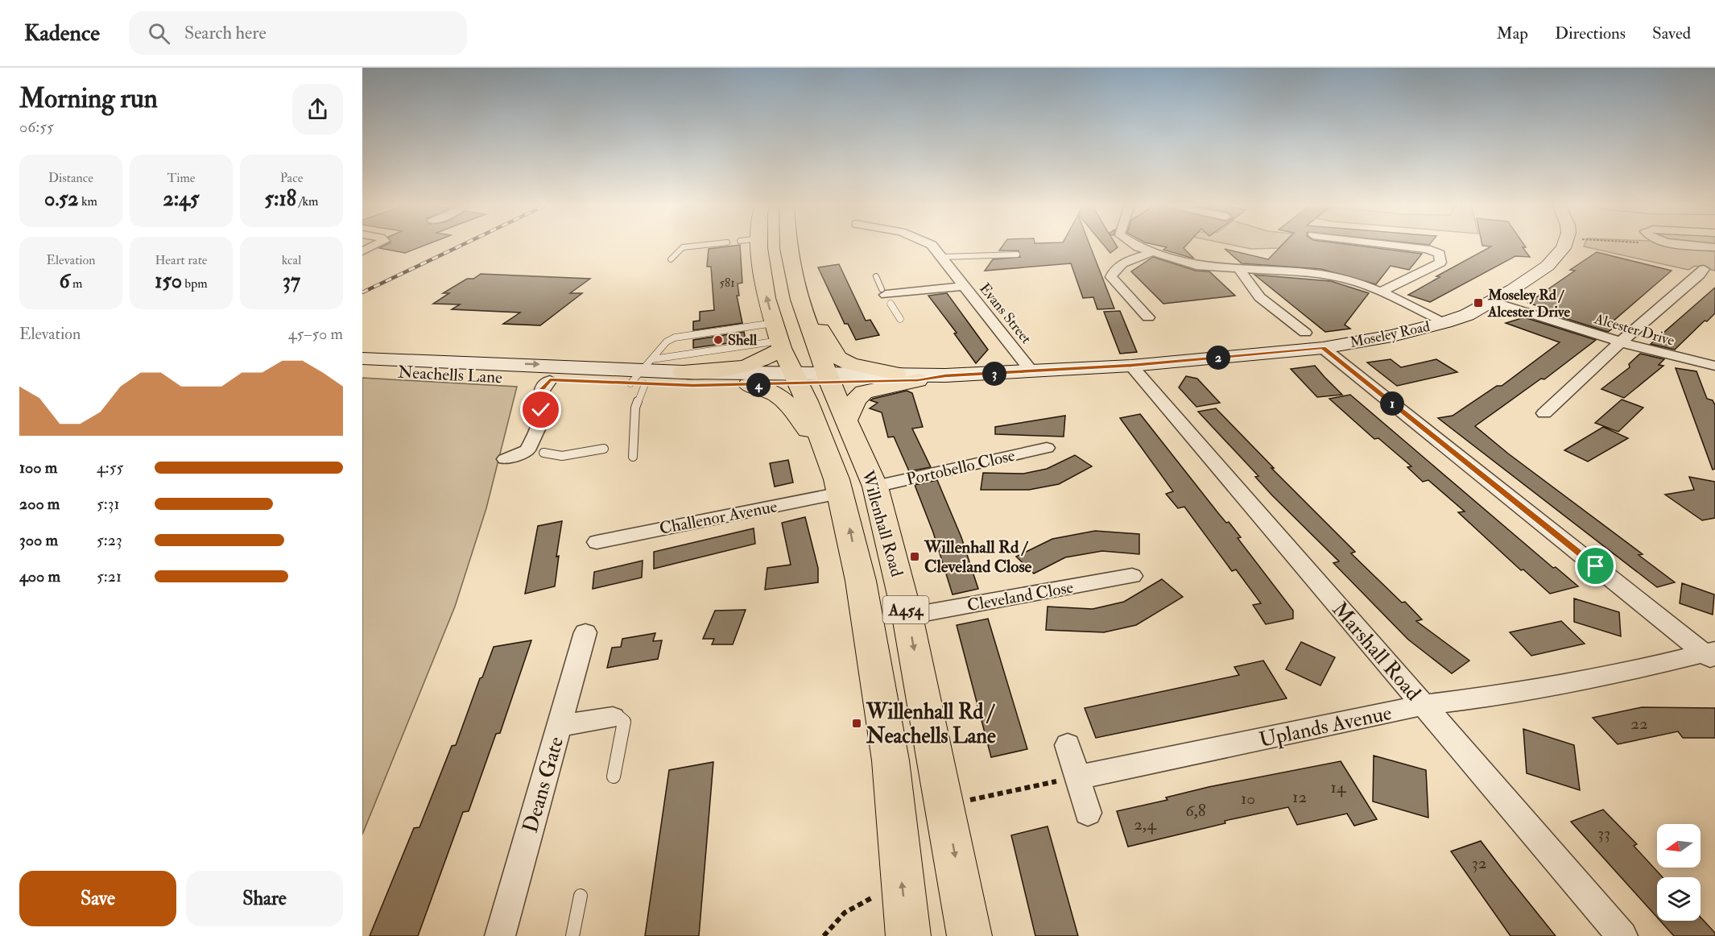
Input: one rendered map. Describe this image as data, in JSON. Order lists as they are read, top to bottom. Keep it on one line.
{"streets":{"highway":["Willenhall Road","A454"],"street":["Evans Street","Alcester Drive","Moseley Road","Neachells Lane","Portobello Close","Challenor Avenue","Cleveland Close","Marshall Road","Uplands Avenue","Deans Gate"]},"crossings":[["Evans Street","Moseley Road"],["Alcester Drive","Moseley Road"],["Moseley Road","Neachells Lane"],["Moseley Road","Willenhall Road"],["Moseley Road","Marshall Road"],["Neachells Lane","Willenhall Road"],["Portobello Close","Willenhall Road"],["Challenor Avenue","Willenhall Road"],["Willenhall Road","Cleveland Close"],["Marshall Road","Uplands Avenue"]],"places":{"transit":["Moseley Rd / Alcester Drive","Willenhall Rd / Cleveland Close","Willenhall Rd / Neachells Lane"],"other":["Shell"]},"house_numbers":["581","22","14","12","10","6,8","2,4","33","32"],"north":"left","page":{"header":"Kadence","search":"Search here","nav":["Map","Directions","Saved"],"heading":["Morning run","06:55"],"stats":[["Distance","0.52 km"],["Time","2:45"],["Pace","5:18 /km"],["Elevation","6 m"],["Heart rate","150 bpm"],["kcal","37"]],"chart":["Elevation","45–50 m"],"pins":["2","3","4","1"],"list":[{"name":"100 m","note":"4:55"},{"name":"200 m","note":"5:31"},{"name":"300 m","note":"5:23"},{"name":"400 m","note":"5:21"}],"buttons":["Save","Share"]}}
